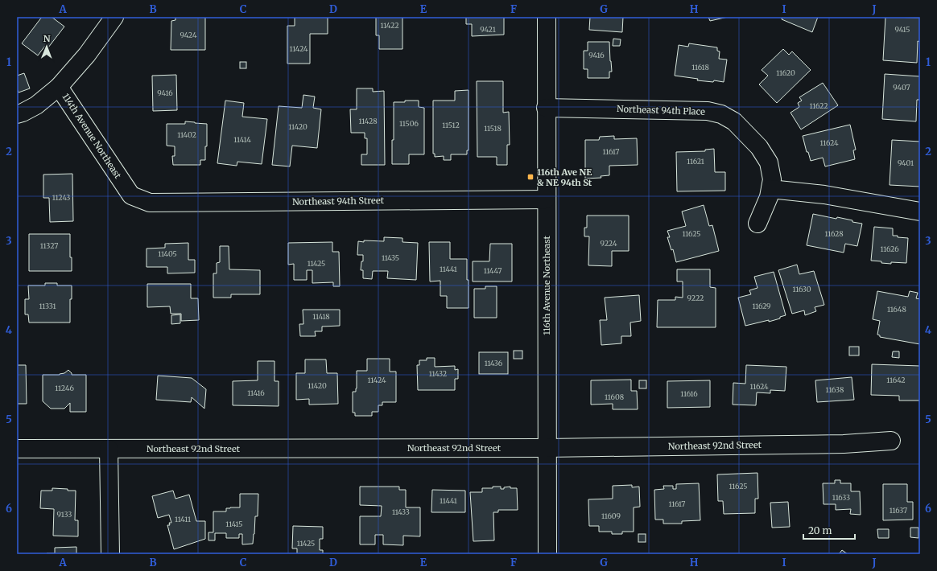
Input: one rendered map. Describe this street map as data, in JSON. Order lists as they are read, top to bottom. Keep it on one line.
{"streets":{"street":["Northeast 94th Place","114th Avenue Northeast","Northeast 94th Street","116th Avenue Northeast","Northeast 92nd Street"]},"crossings":[["Northeast 94th Place","116th Avenue Northeast"],["114th Avenue Northeast","Northeast 94th Street"],["Northeast 94th Street","116th Avenue Northeast"],["116th Avenue Northeast","Northeast 92nd Street"]],"places":{"transit":["116th Ave NE & NE 94th St"]},"house_numbers":["11422","9421","9415","9424","11424","9416","11618","11620","9407","9416","11622","11428","11506","11512","11420","11518","11402","11414","11624","11617","11621","9401","11243","11625","11628","9224","11327","11626","11405","11435","11425","11441","11447","11630","9222","11331","11629","11648","11418","11436","11432","11424","11642","11420","11624","11246","11638","11416","11616","11608","11625","11633","11441","11617","11637","11433","9133","11609","11411","11415","11425"],"scale_bar":"20 m","north":"top","grid":{"columns":["A","B","C","D","E","F","G","H","I","J"],"rows":["1","2","3","4","5","6"]}}
